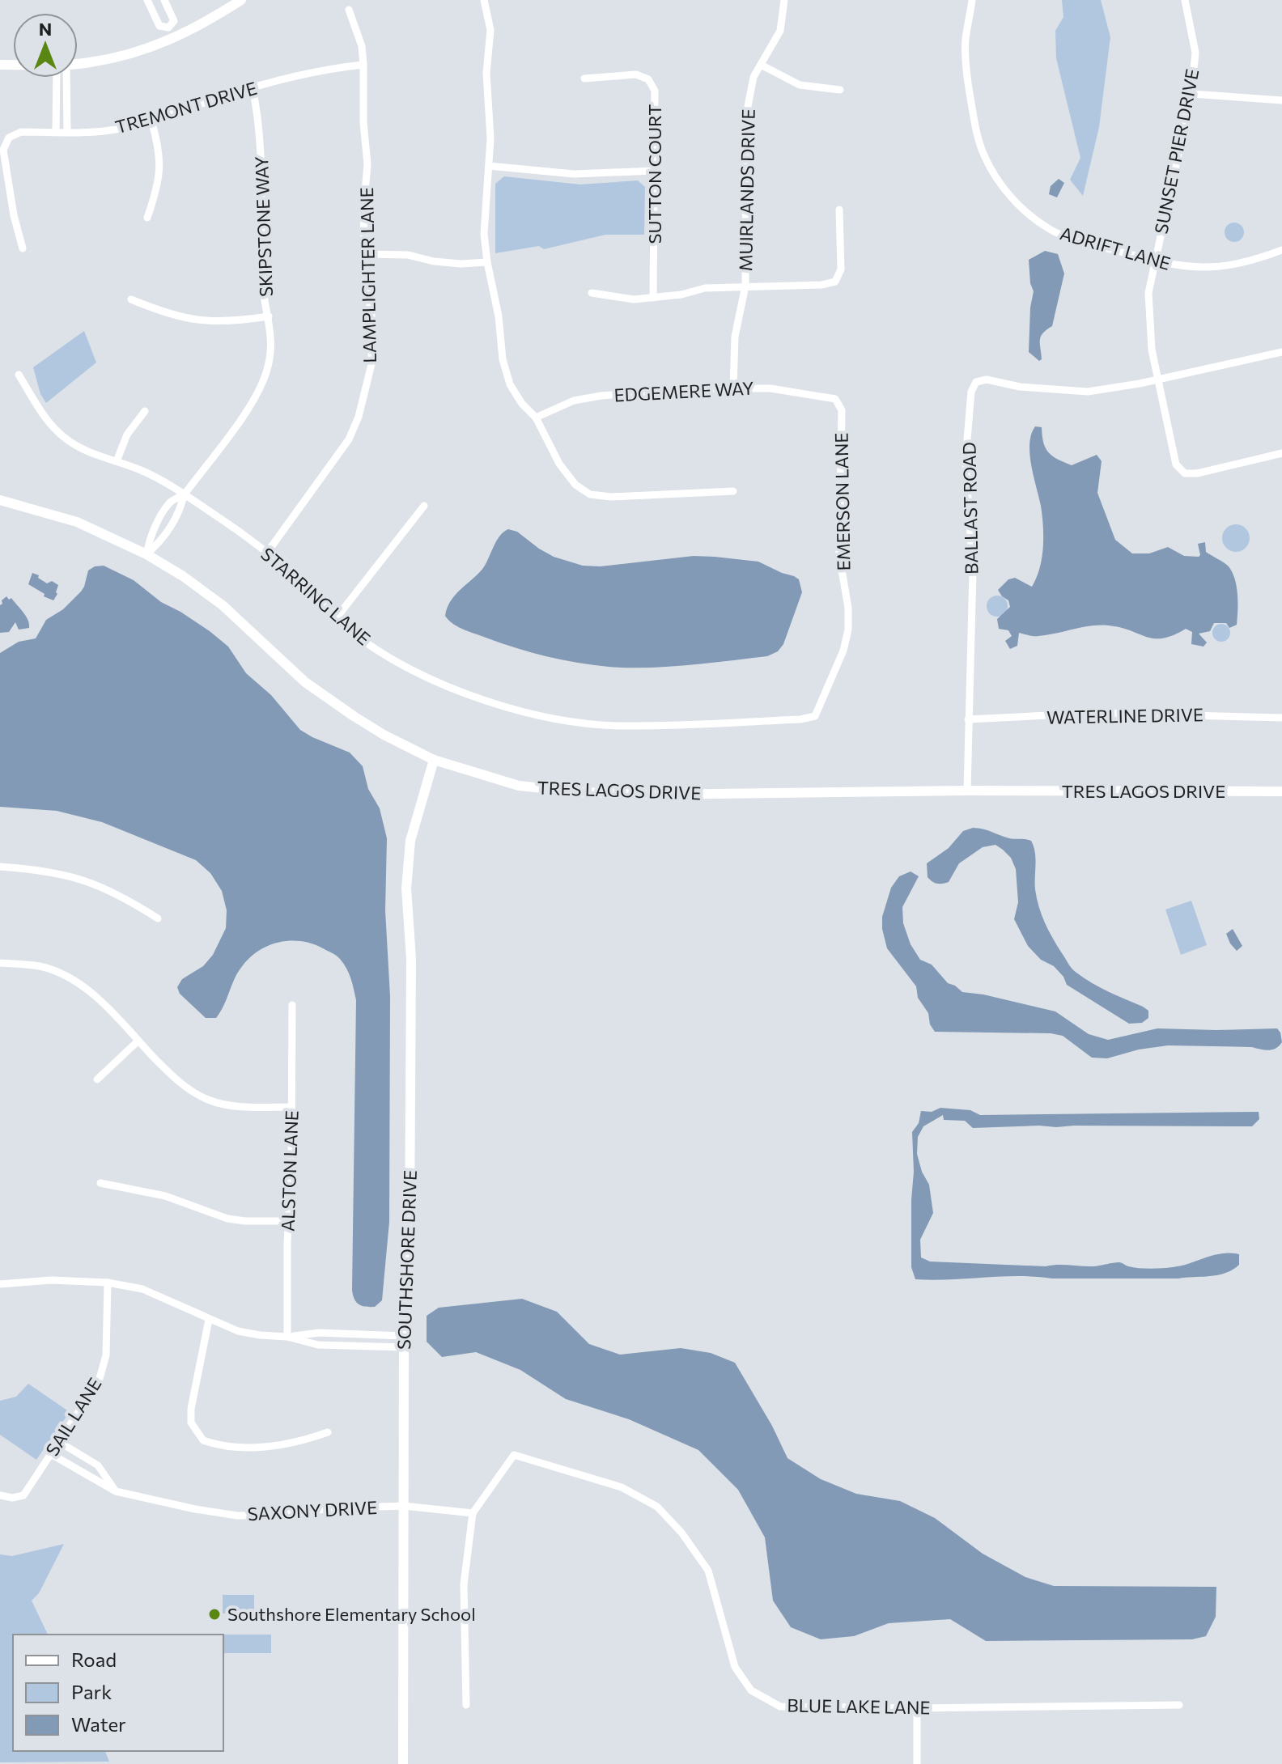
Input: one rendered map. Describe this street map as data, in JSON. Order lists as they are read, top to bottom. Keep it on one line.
{"streets":{"street":["TREMONT DRIVE","SUNSET PIER DRIVE","SUTTON COURT","MUIRLANDS DRIVE","SKIPSTONE WAY","ADRIFT LANE","LAMPLIGHTER LANE","EDGEMERE WAY","EMERSON LANE","BALLAST ROAD","STARRING LANE","WATERLINE DRIVE","TRES LAGOS DRIVE","ALSTON LANE","SOUTHSHORE DRIVE","SAIL LANE","SAXONY DRIVE","BLUE LAKE LANE"]},"crossings":[["TREMONT DRIVE","SKIPSTONE WAY"],["TREMONT DRIVE","LAMPLIGHTER LANE"],["SUNSET PIER DRIVE","ADRIFT LANE"],["SUNSET PIER DRIVE","BALLAST ROAD"],["MUIRLANDS DRIVE","EDGEMERE WAY"],["SKIPSTONE WAY","STARRING LANE"],["SKIPSTONE WAY","TRES LAGOS DRIVE"],["LAMPLIGHTER LANE","STARRING LANE"],["EDGEMERE WAY","EMERSON LANE"],["EMERSON LANE","STARRING LANE"],["BALLAST ROAD","WATERLINE DRIVE"],["BALLAST ROAD","TRES LAGOS DRIVE"],["TRES LAGOS DRIVE","SOUTHSHORE DRIVE"],["SOUTHSHORE DRIVE","SAXONY DRIVE"],["SAIL LANE","SAXONY DRIVE"],["SAXONY DRIVE","BLUE LAKE LANE"]],"places":["Southshore Elementary School"],"legend":["Road","Park","Water"],"north":"top"}
